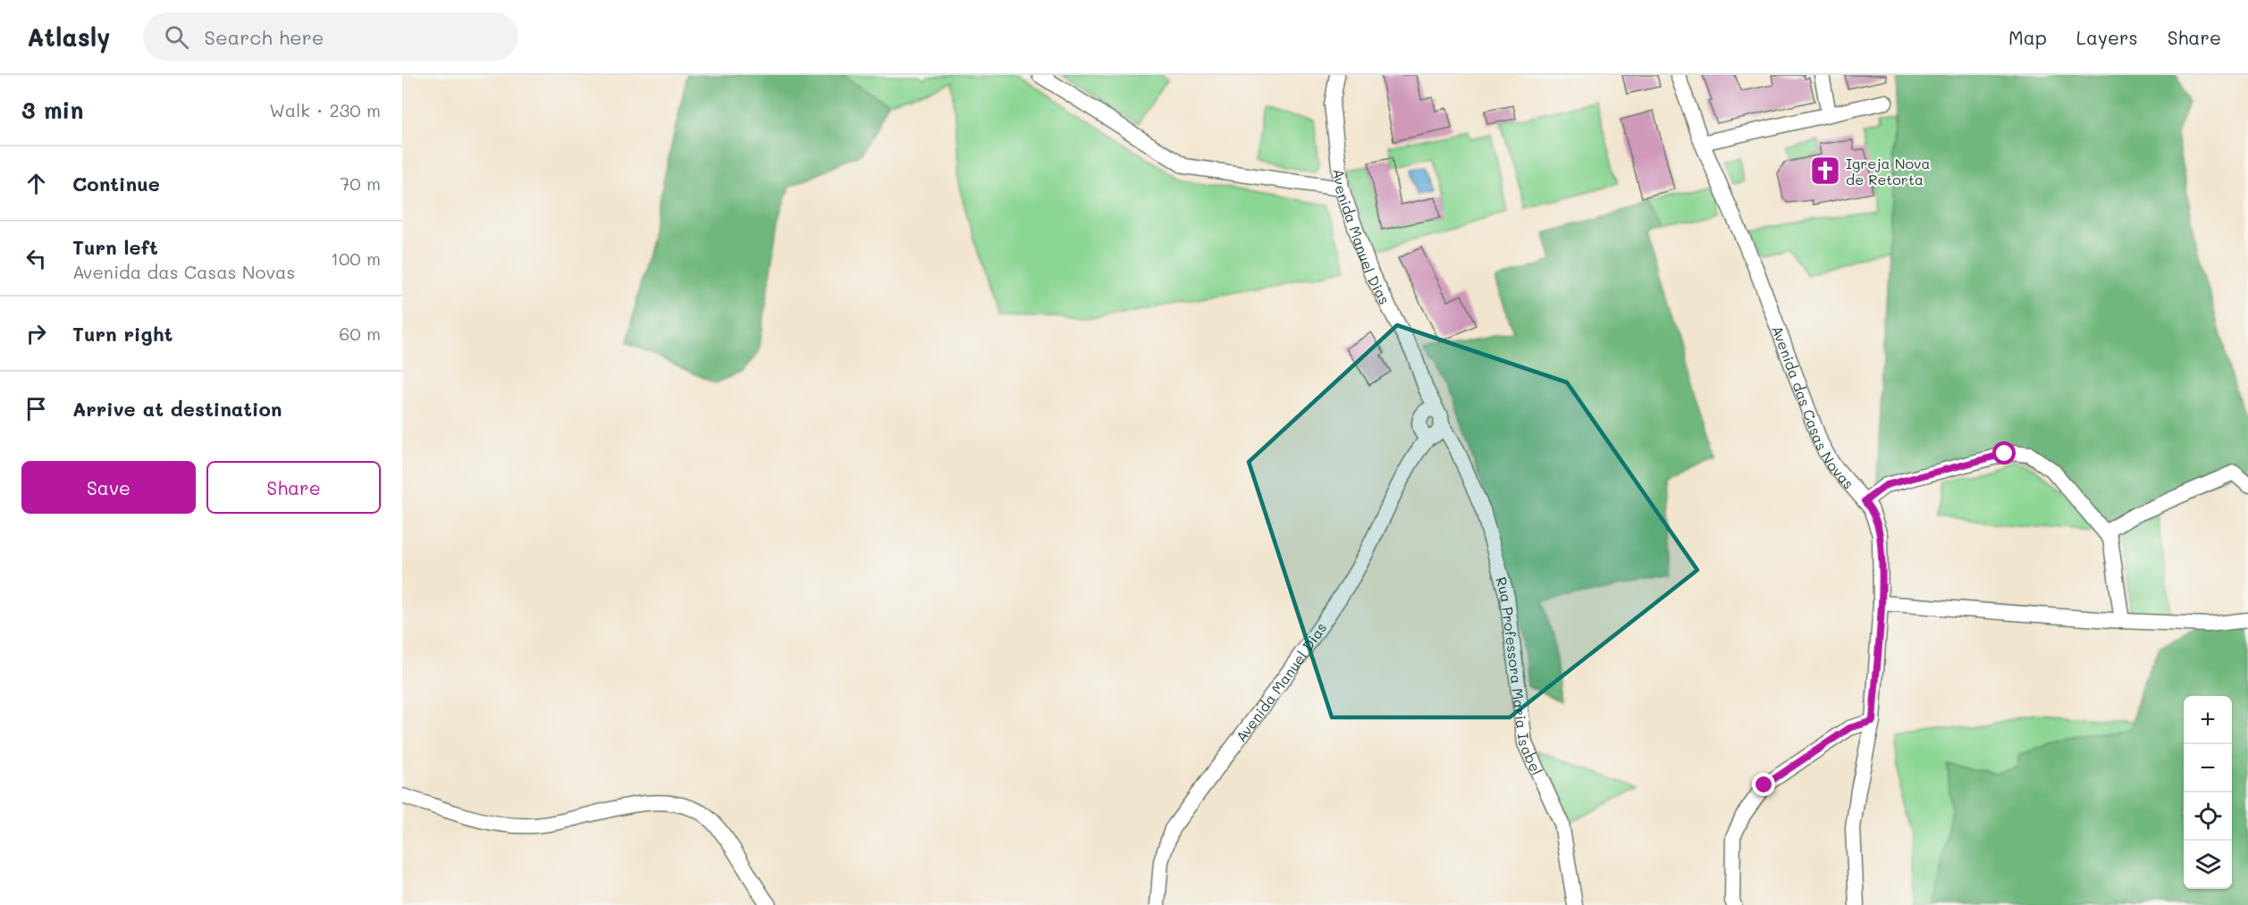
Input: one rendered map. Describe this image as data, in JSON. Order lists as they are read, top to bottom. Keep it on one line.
{"streets":{"street":["Avenida Manuel Dias","Avenida das Casas Novas","Rua Professora Maria Isabel"]},"crossings":[["Avenida Manuel Dias","Rua Professora Maria Isabel"]],"places":{"church":["Igreja Nova de Retorta"]},"page":{"header":"Atlasly","search":"Search here","nav":["Map","Layers","Share"],"heading":["3 min","Walk · 230 m"],"list":[["Continue","70 m"],["Turn left","Avenida das Casas Novas","100 m"],["Turn right","60 m"],"Arrive at destination"],"buttons":["Save","Share"],"map_buttons":["+","−"]}}
